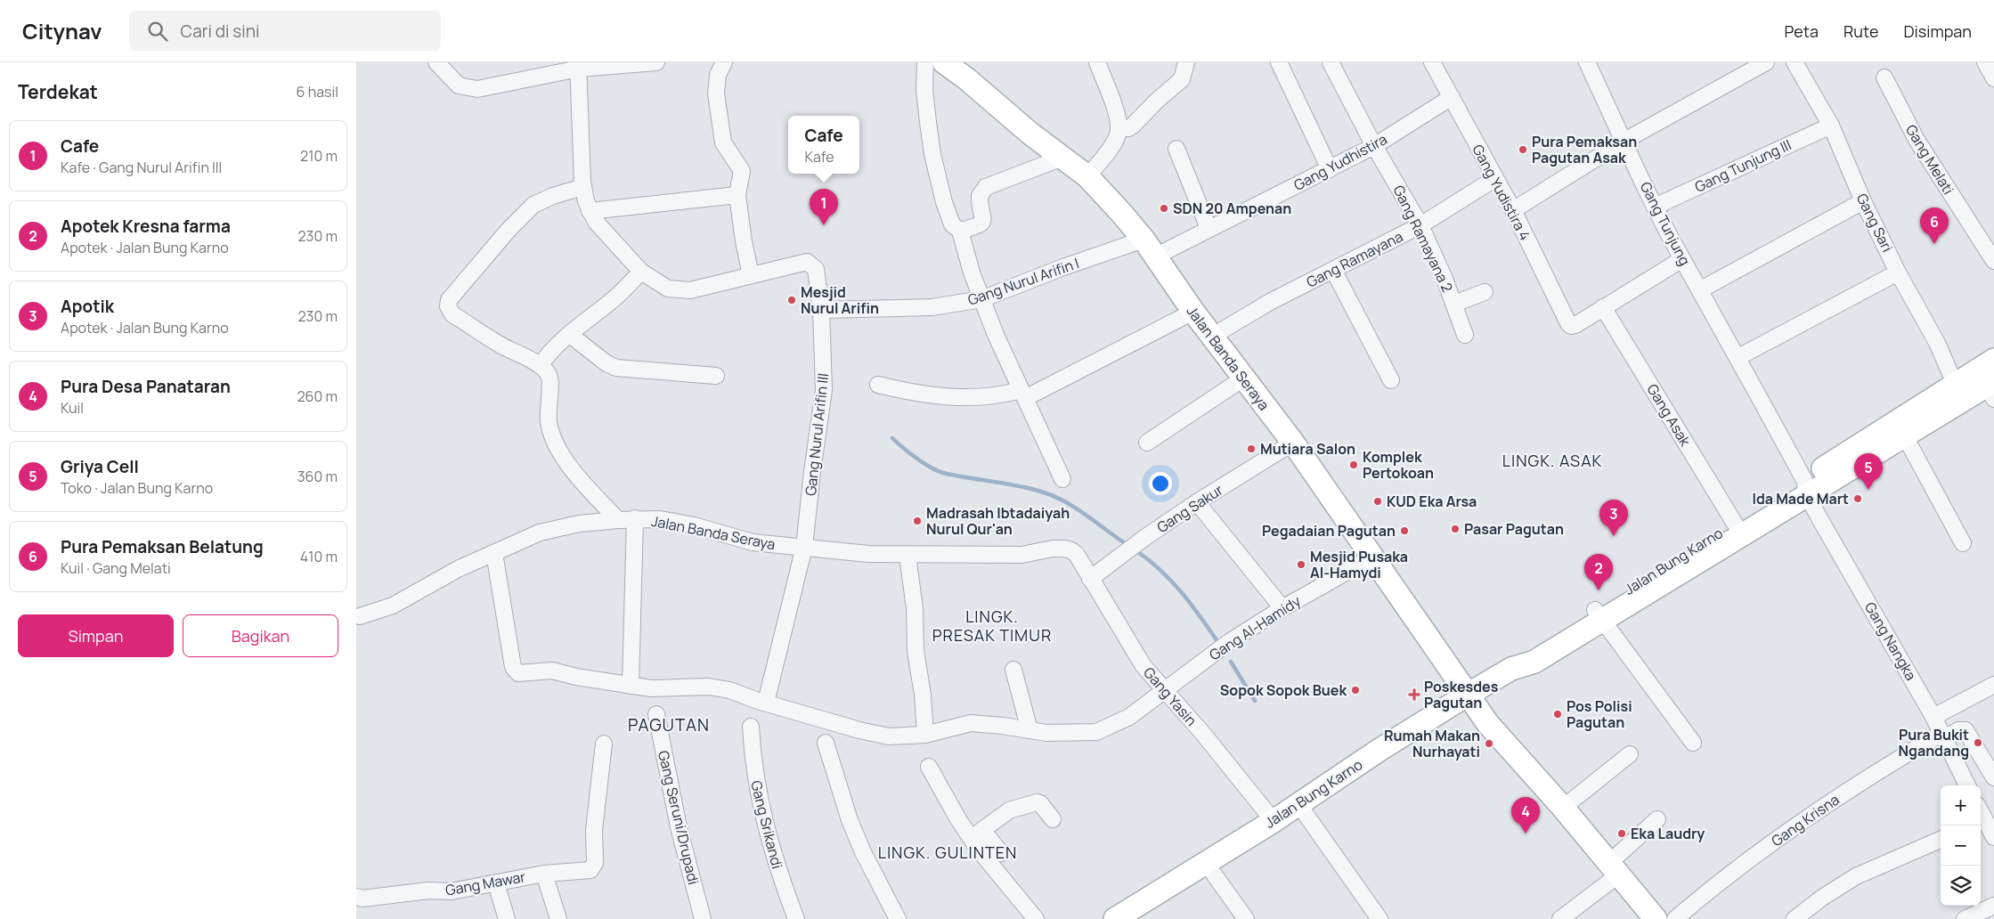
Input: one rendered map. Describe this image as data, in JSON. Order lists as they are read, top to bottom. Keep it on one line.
{"streets":{"main road":["Jalan Banda Seraya","Jalan Bung Karno"],"street":["Gang Melati","Gang Yudhistira","Gang Tunjung III","Gang Yudistira 4","Gang Sari","Gang Tunjung","Gang Ramayana 2","Gang Ramayana","Gang Nurul Arifin I","Gang Asak","Gang Nurul Arifin III","Gang Sakur","Gang Al-Hamidy","Gang Nangka","Gang Yasin","Gang Seruni/Drupadi","Gang Krisna","Gang Srikandi","Gang Mawar"]},"crossings":[["Gang Yudhistira","Gang Yudistira 4"],["Gang Yudhistira","Gang Ramayana 2"],["Gang Yudhistira","Gang Nurul Arifin I"],["Gang Yudhistira","Jalan Banda Seraya"],["Gang Tunjung III","Gang Sari"],["Gang Tunjung III","Gang Tunjung"],["Gang Yudistira 4","Gang Ramayana"],["Gang Yudistira 4","Gang Asak"],["Gang Tunjung","Gang Nangka"],["Gang Ramayana 2","Gang Ramayana"],["Gang Ramayana","Jalan Banda Seraya"],["Gang Nurul Arifin I","Jalan Banda Seraya"],["Gang Nurul Arifin I","Gang Nurul Arifin III"],["Jalan Banda Seraya","Gang Nurul Arifin III"],["Jalan Banda Seraya","Gang Sakur"],["Jalan Banda Seraya","Jalan Bung Karno"],["Jalan Banda Seraya","Gang Al-Hamidy"],["Jalan Banda Seraya","Gang Yasin"],["Gang Asak","Jalan Bung Karno"],["Gang Nurul Arifin III","Gang Al-Hamidy"],["Gang Sakur","Gang Yasin"],["Jalan Bung Karno","Gang Nangka"],["Jalan Bung Karno","Gang Yasin"],["Gang Al-Hamidy","Gang Yasin"],["Gang Nangka","Gang Krisna"]],"districts":["LINGK. ASAK","LINGK. PRESAK TIMUR","PAGUTAN","LINGK. GULINTEN"],"places":{"other":["Pura Pemaksan Pagutan Asak","SDN 20 Ampenan","Mesjid Nurul Arifin","Mutiara Salon","Komplek Pertokoan","Ida Made Mart","KUD Eka Arsa","Madrasah Ibtadaiyah Nurul Qur'an","Pasar Pagutan","Pegadaian Pagutan","Mesjid Pusaka Al-Hamydi","Sopok Sopok Buek","Pos Polisi Pagutan","Pura Bukit Ngandang","Rumah Makan Nurhayati","Eka Laudry"],"health":["Poskesdes Pagutan"]},"page":{"header":"Citynav","search":"Cari di sini","nav":["Peta","Rute","Disimpan"],"heading":["Terdekat","6 hasil"],"popup":["Cafe","Kafe"],"list":[{"mark":"1","name":"Cafe","note":"Kafe · Gang Nurul Arifin III","value":"210 m"},{"mark":"2","name":"Apotek Kresna farma","note":"Apotek · Jalan Bung Karno","value":"230 m"},{"mark":"3","name":"Apotik","note":"Apotek · Jalan Bung Karno","value":"230 m"},{"mark":"4","name":"Pura Desa Panataran","note":"Kuil","value":"260 m"},{"mark":"5","name":"Griya Cell","note":"Toko · Jalan Bung Karno","value":"360 m"},{"mark":"6","name":"Pura Pemaksan Belatung","note":"Kuil · Gang Melati","value":"410 m"}],"pins":["1","6","5","3","2","4"],"buttons":["Simpan","Bagikan"],"map_buttons":["+","−"]}}
